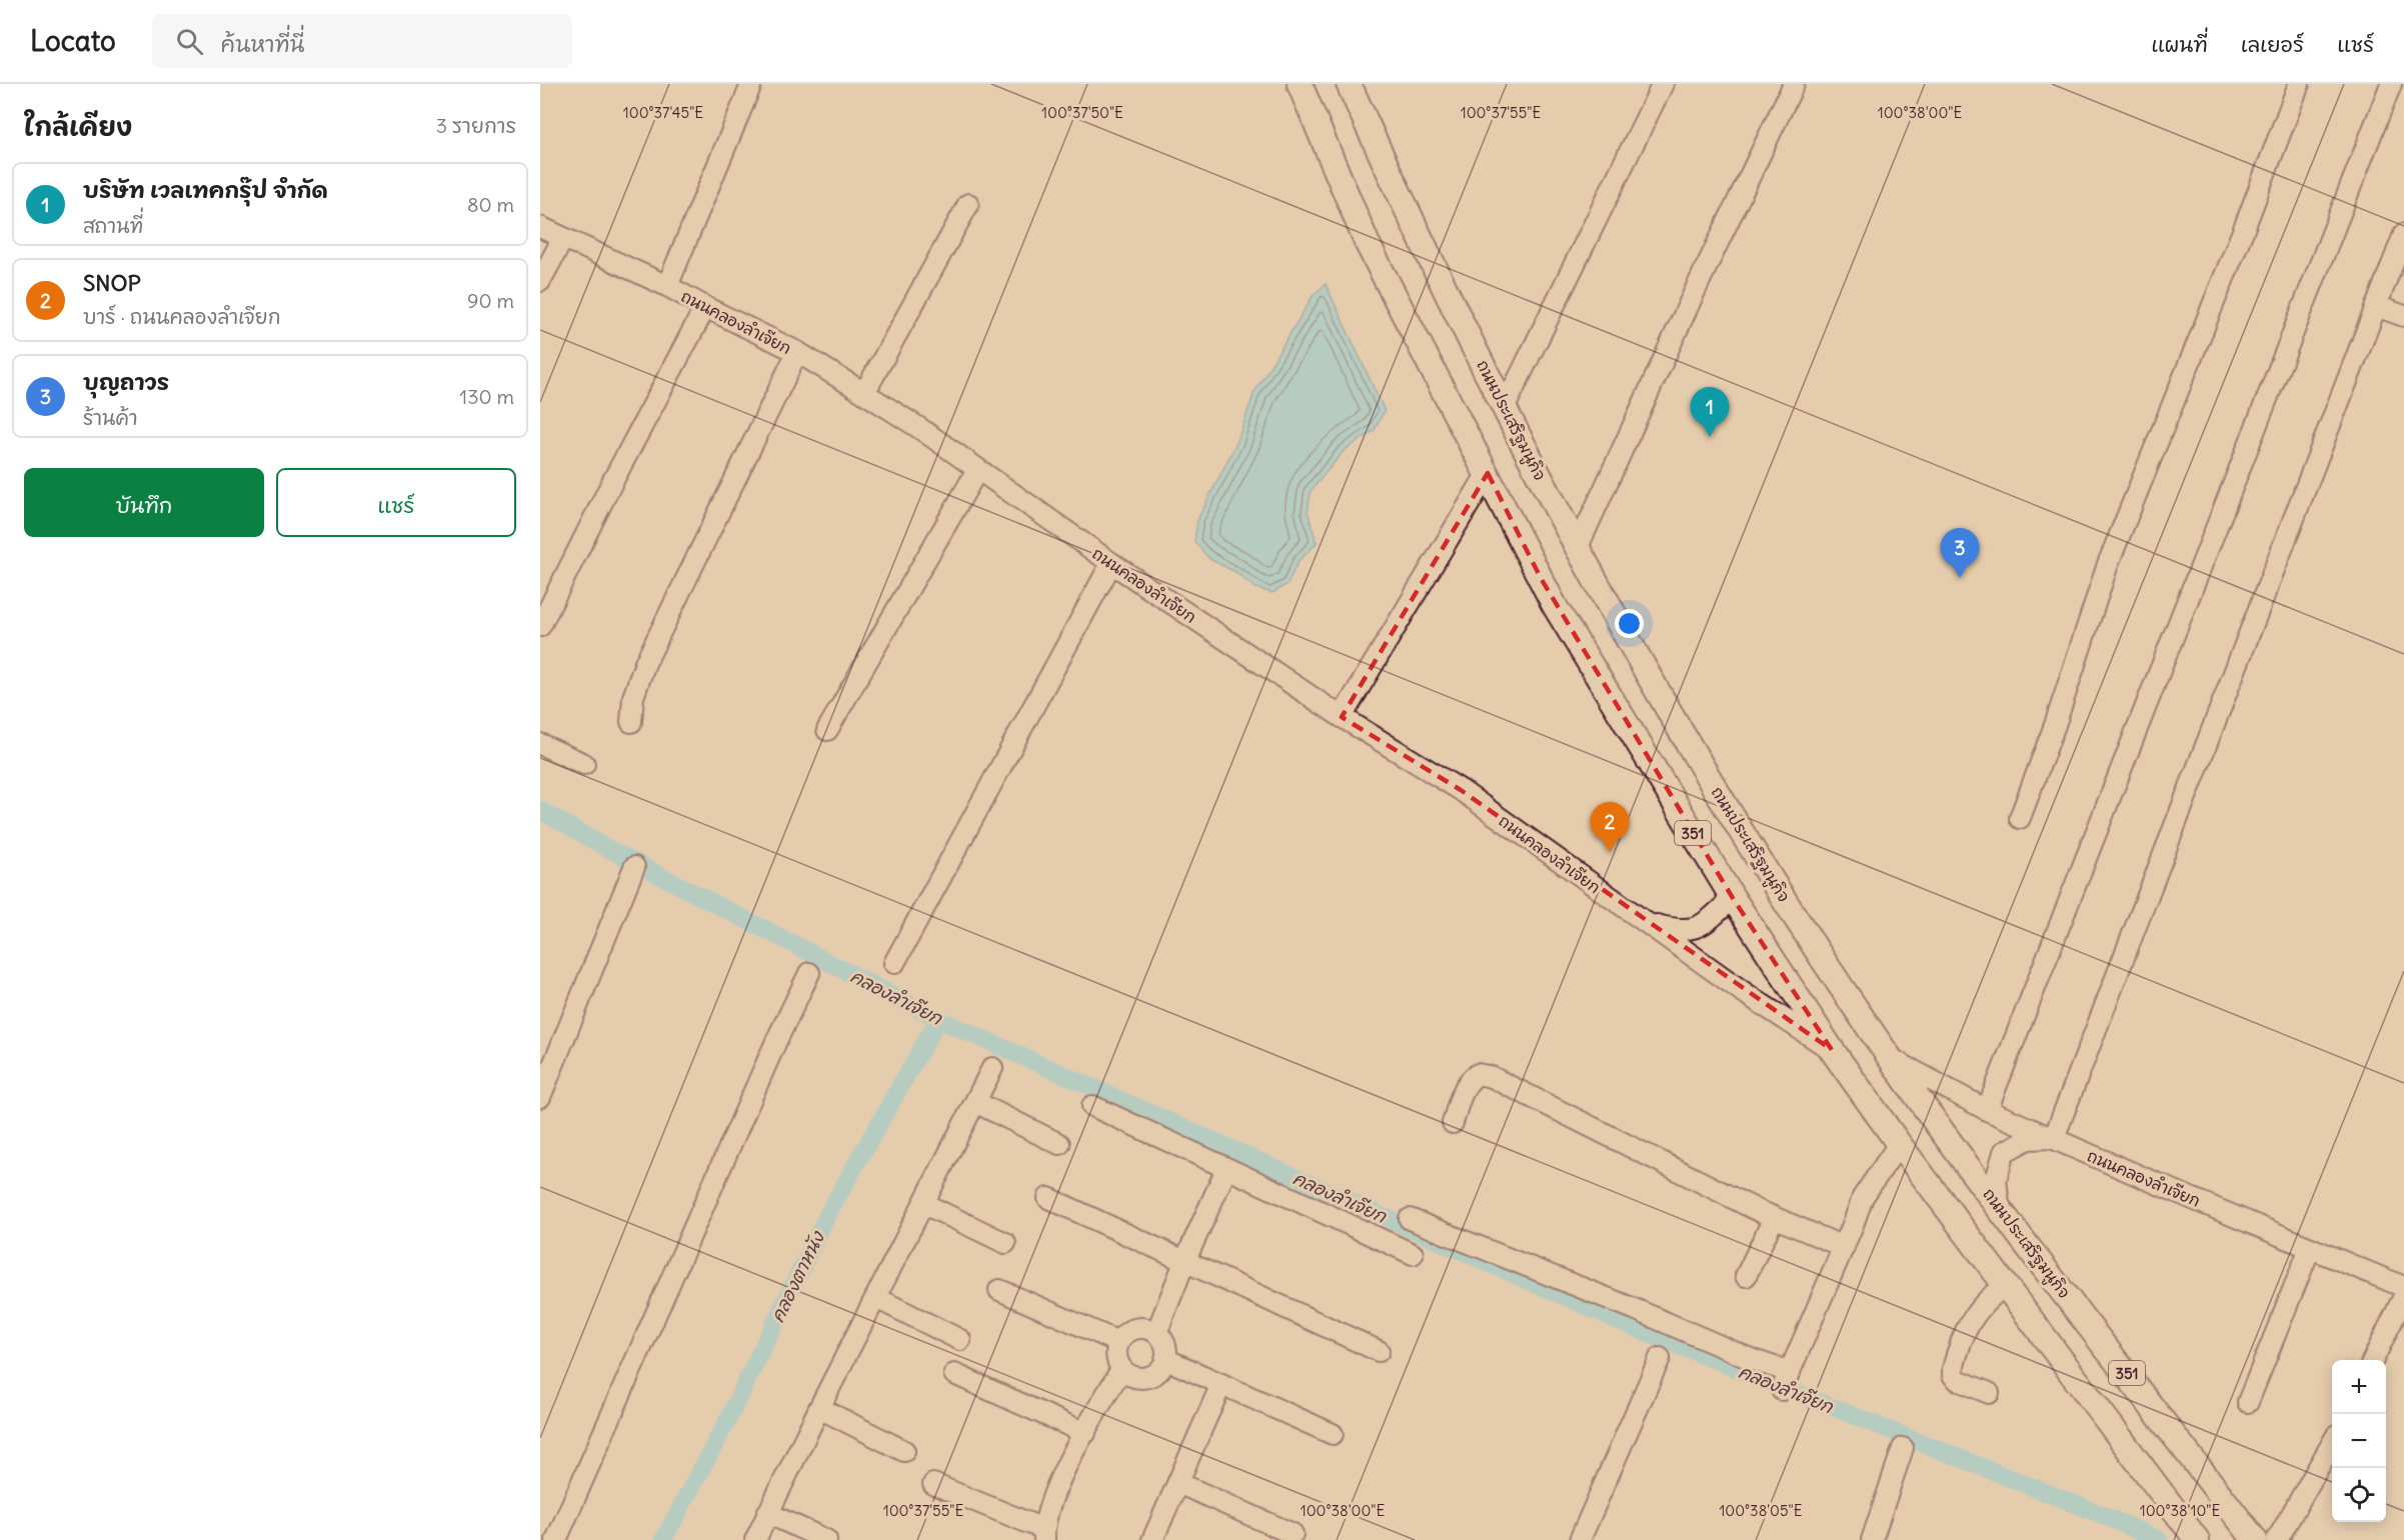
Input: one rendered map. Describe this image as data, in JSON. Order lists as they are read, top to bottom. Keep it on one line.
{"streets":{"main road":["ถนนประเสริฐมนูกิจ","351"],"street":["ถนนคลองลำเจียก"]},"crossings":[["ถนนคลองลำเจียก","ถนนประเสริฐมนูกิจ"],["ถนนคลองลำเจียก","351"]],"water":["คลองลำเจียก","คลองตาหนัง"],"page":{"header":"Locato","search":"ค้นหาที่นี่","nav":["แผนที่","เลเยอร์","แชร์"],"heading":["ใกล้เคียง","3 รายการ"],"list":[{"mark":"1","name":"บริษัท เวลเทคกรุ๊ป จำกัด","note":"สถานที่","value":"80 m"},{"mark":"2","name":"SNOP","note":"บาร์ · ถนนคลองลำเจียก","value":"90 m"},{"mark":"3","name":"บุญถาวร","note":"ร้านค้า","value":"130 m"}],"pins":["1","3","2"],"buttons":["บันทึก","แชร์"],"map_buttons":["+","−"]},"coordinates":["100°37'55\"E","100°37'45\"E","100°37'50\"E","100°38'00\"E","100°38'05\"E","100°38'10\"E"]}
